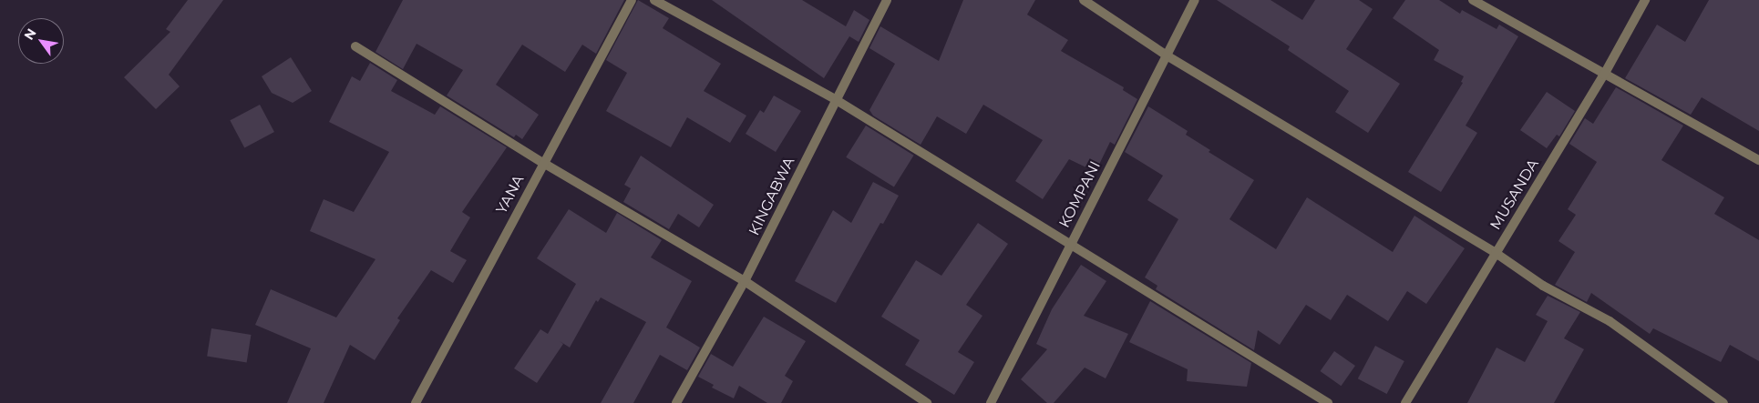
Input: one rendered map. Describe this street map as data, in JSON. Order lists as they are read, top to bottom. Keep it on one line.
{"streets":{"street":["YANA","KOMPANI","MUSANDA","KINGABWA"]},"north":"top left"}
